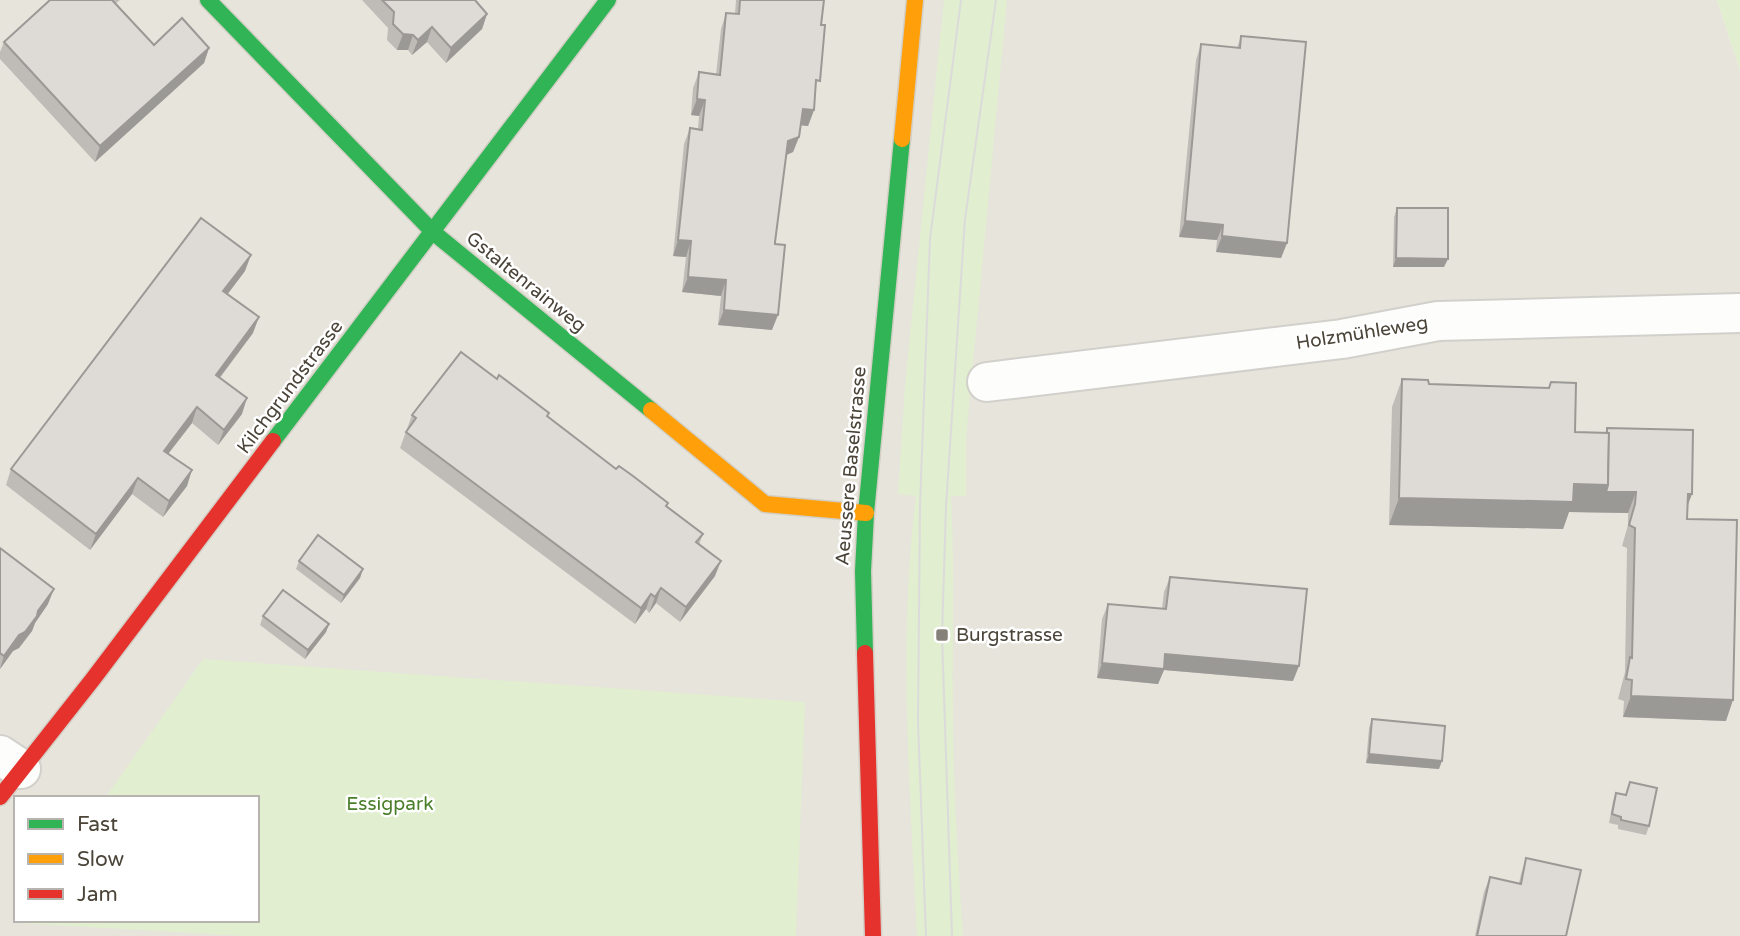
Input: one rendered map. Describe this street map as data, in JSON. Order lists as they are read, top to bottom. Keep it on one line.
{"streets":{"street":["Gstaltenrainweg","Holzmühleweg","Kilchgrundstrasse","Aeussere Baselstrasse"]},"crossings":[["Gstaltenrainweg","Kilchgrundstrasse"],["Gstaltenrainweg","Aeussere Baselstrasse"]],"parks":["Essigpark"],"places":{"transit":["Burgstrasse"]},"legend":["Fast","Slow","Jam"]}
